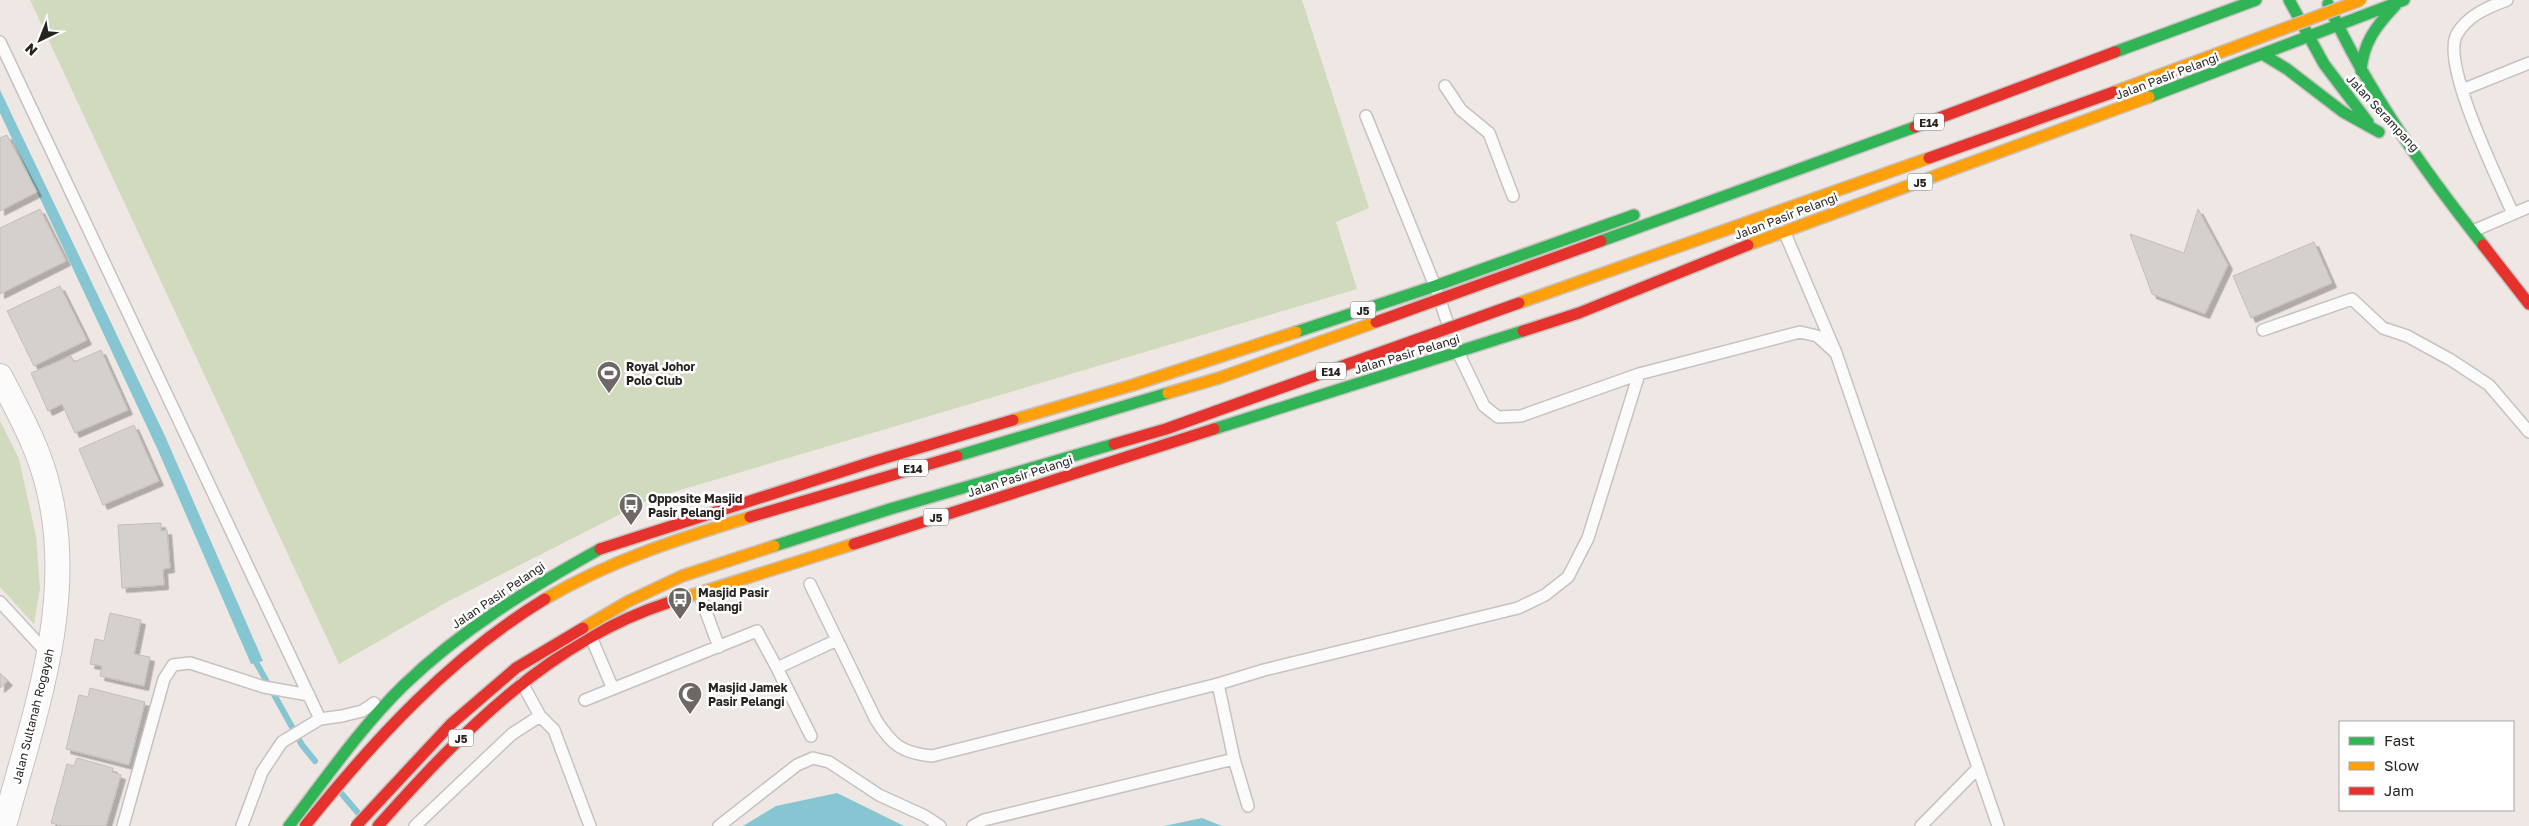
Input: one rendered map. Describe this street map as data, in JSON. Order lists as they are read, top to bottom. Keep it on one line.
{"streets":{"main road":["Jalan Pasir Pelangi","Jalan Serampang","E14","J5"],"street":["Jalan Sultanah Rogayah"]},"crossings":[["Jalan Pasir Pelangi","Jalan Serampang"]],"places":{"sports":["Royal Johor Polo Club"],"bus stop":["Opposite Masjid Pasir Pelangi","Masjid Pasir Pelangi"],"mosque":["Masjid Jamek Pasir Pelangi"]},"legend":["Fast","Slow","Jam"],"north":"bottom left"}
